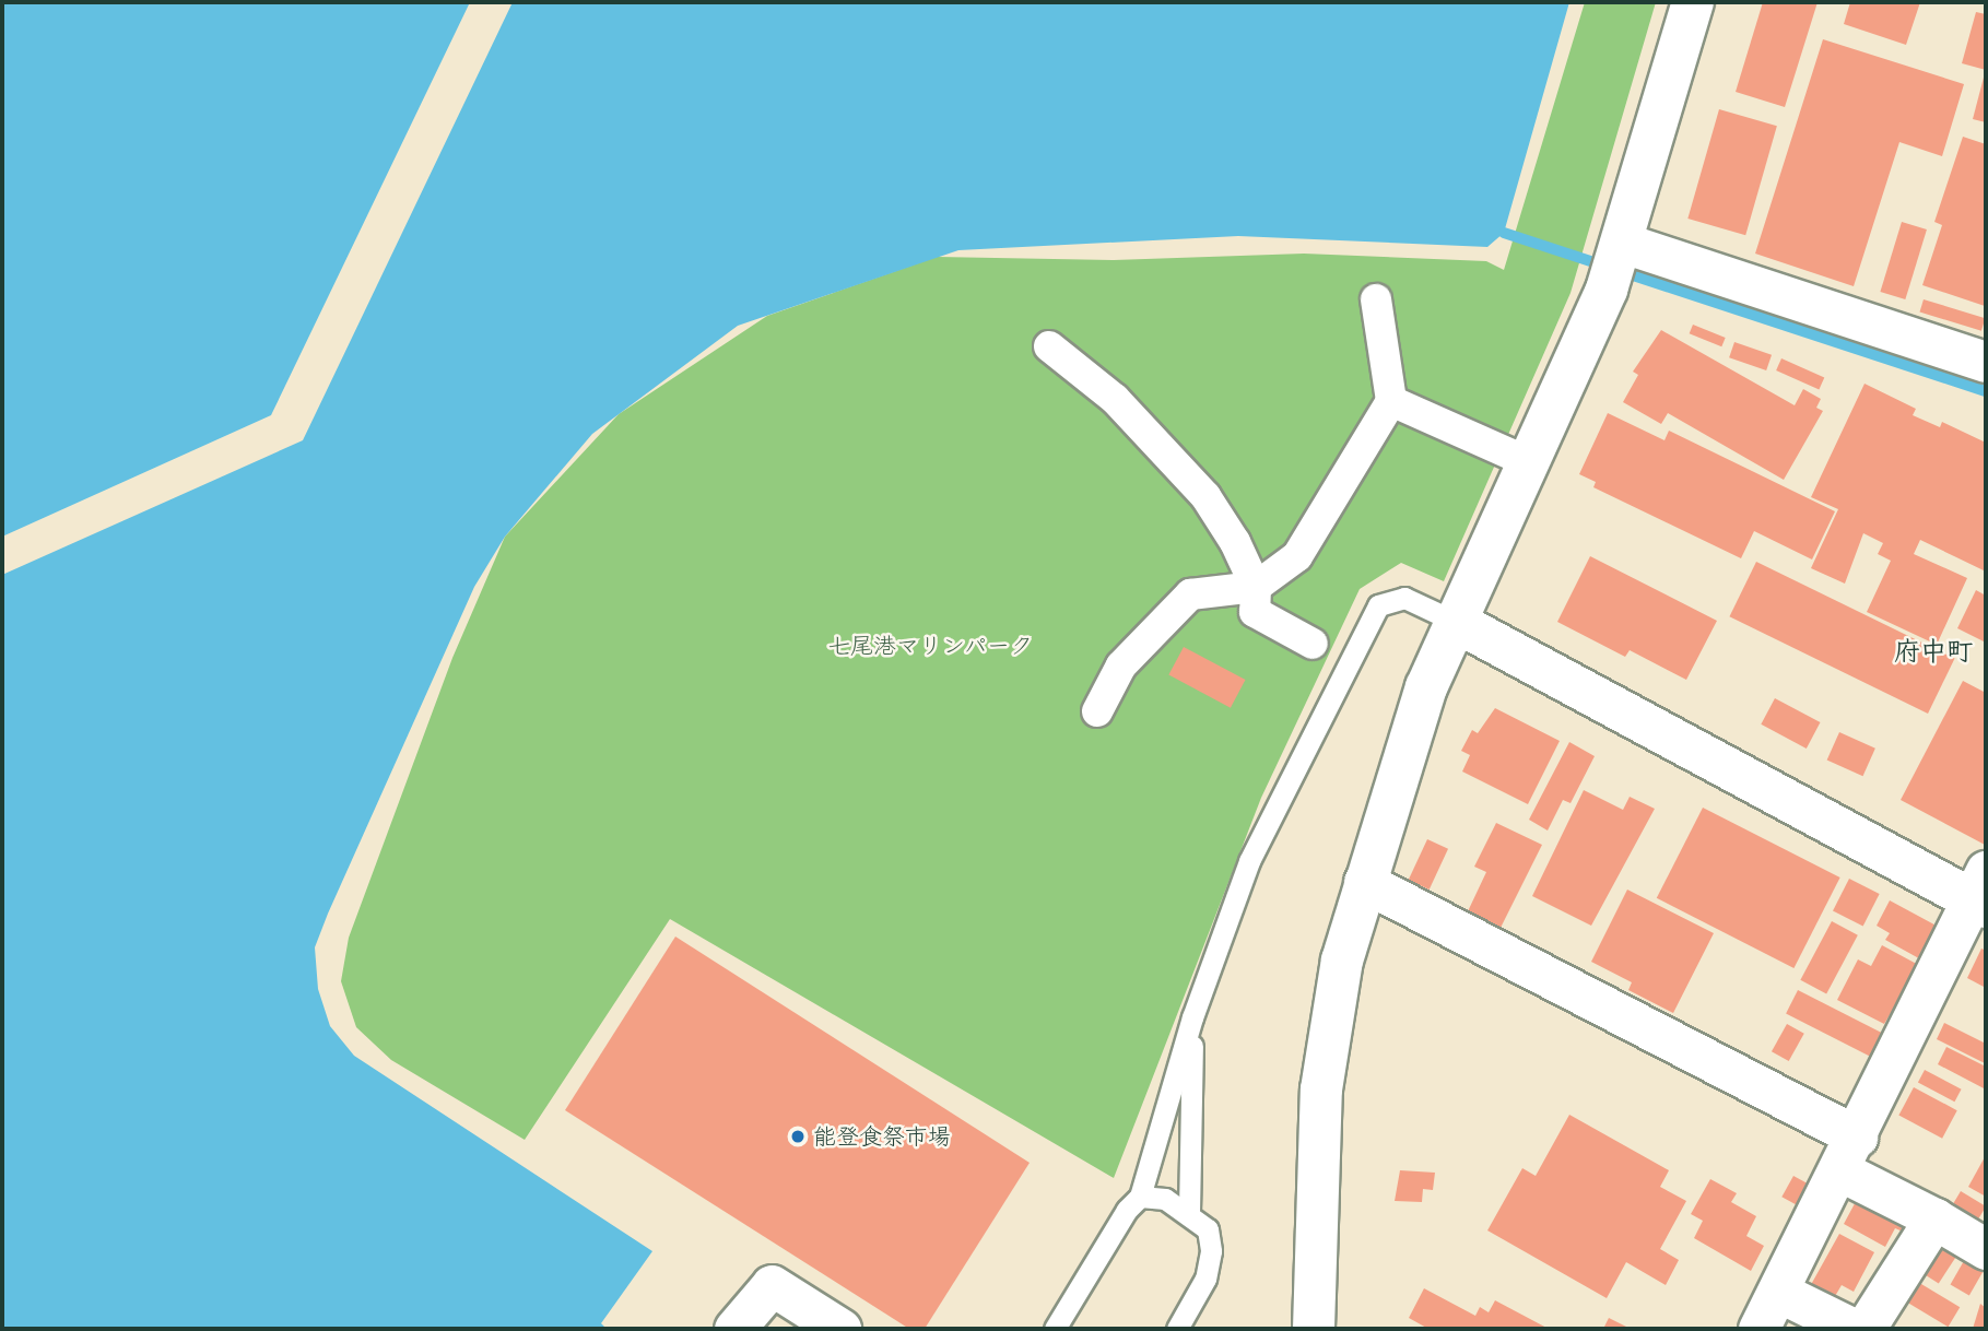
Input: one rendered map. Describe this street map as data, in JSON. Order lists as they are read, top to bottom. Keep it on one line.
{"districts":["府中町"],"parks":["七尾港マリンパーク"],"places":["能登食祭市場"]}
